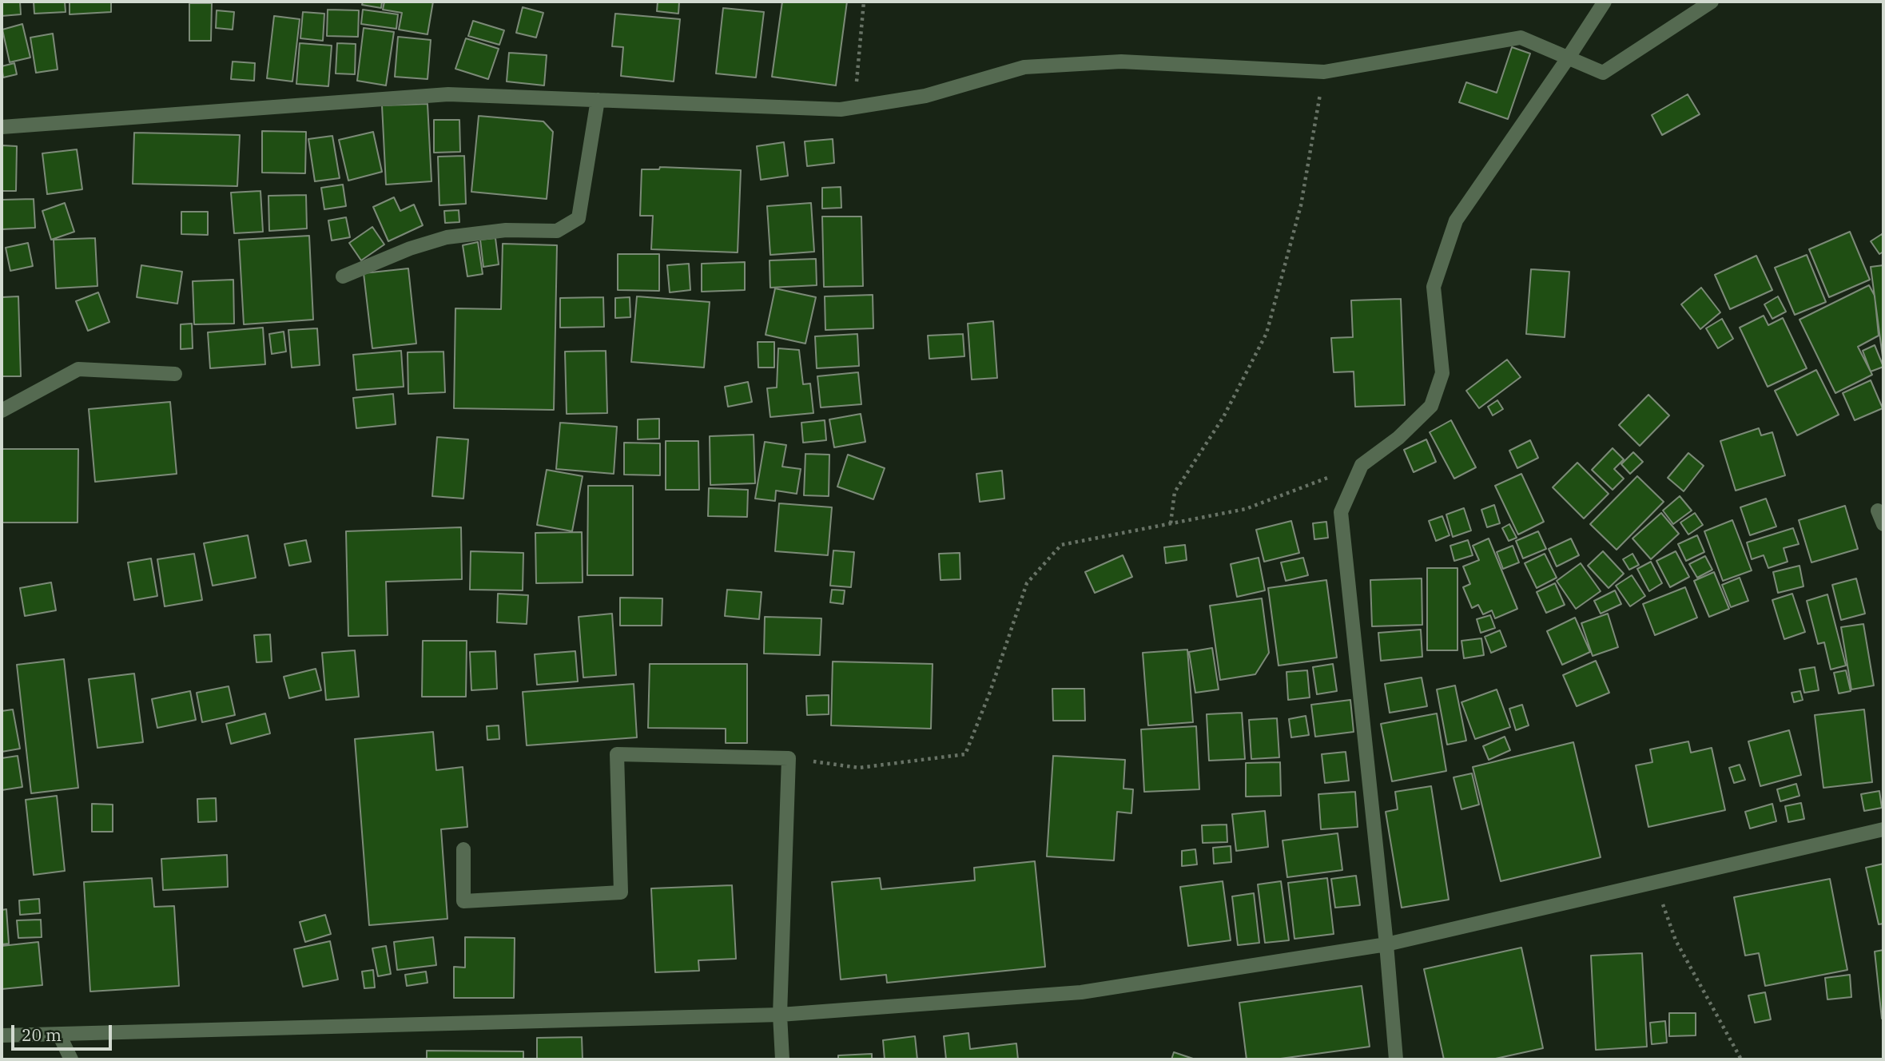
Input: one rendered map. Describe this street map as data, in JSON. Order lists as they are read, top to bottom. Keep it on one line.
{"scale_bar":"20 m"}
